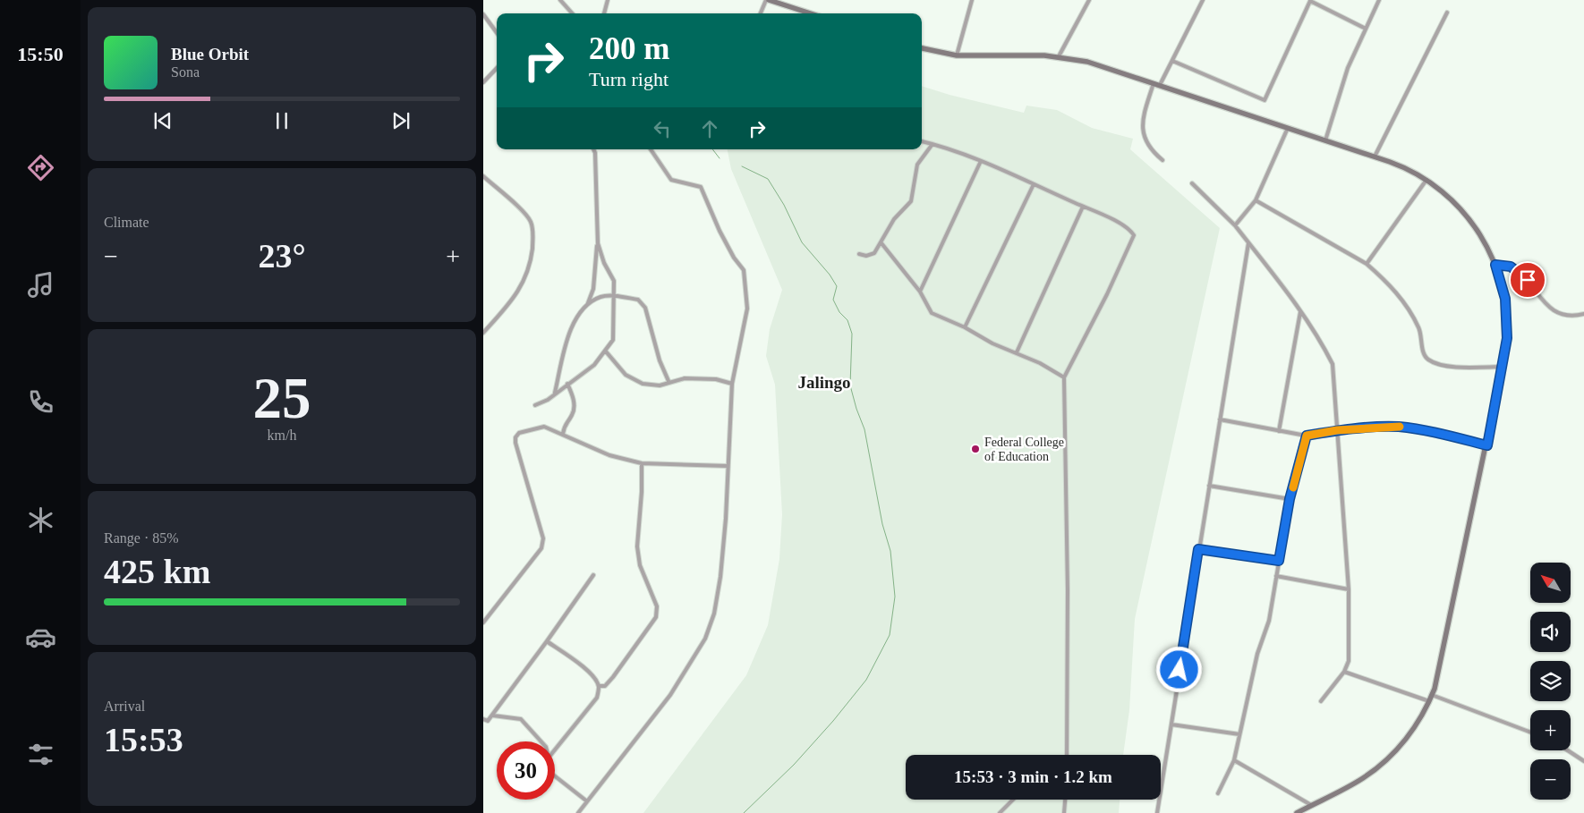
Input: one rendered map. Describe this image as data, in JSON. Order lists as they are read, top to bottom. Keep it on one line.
{"districts":["Jalingo"],"places":["Federal College of Education"],"north":"top left","page":{"tabs":"15:50","turn":["200 m","Turn right"],"song":["Blue Orbit","Sona"],"tile":["Climate",["25","km/h"],["Range · 85%","425 km"],["Arrival","15:53"]],"heat":["−","23°","+"],"map_buttons":["+","−"],"limit":"30","trip":"15:53 · 3 min · 1.2 km"}}
